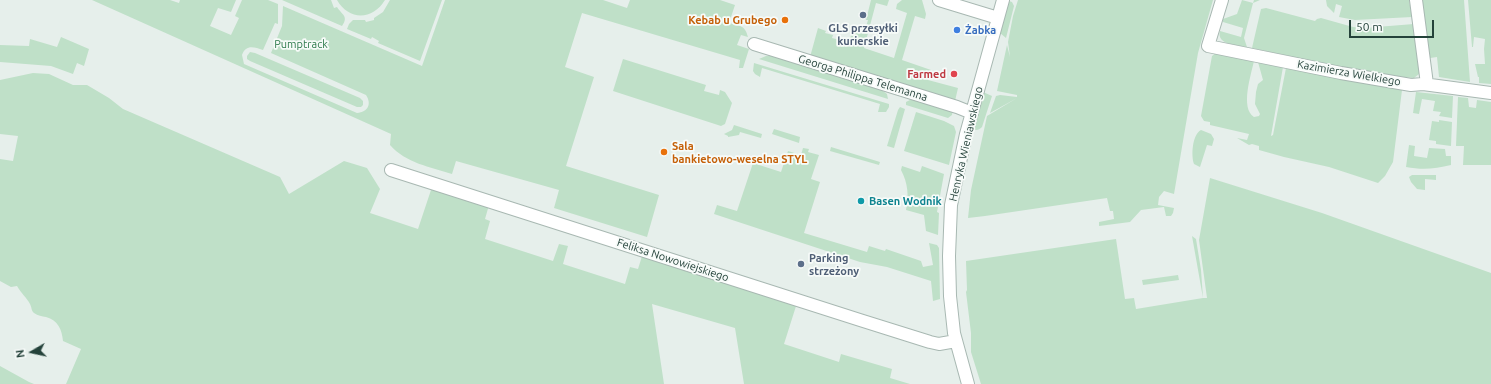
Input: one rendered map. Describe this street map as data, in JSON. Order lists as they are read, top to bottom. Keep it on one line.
{"streets":{"street":["Kazimierza Wielkiego","Georga Philippa Telemanna","Henryka Wieniawskiego","Feliksa Nowowiejskiego"]},"crossings":[["Georga Philippa Telemanna","Henryka Wieniawskiego"],["Henryka Wieniawskiego","Feliksa Nowowiejskiego"]],"parks":["Pumptrack"],"places":["GLS przesyłki kurierskie","Kebab u Grubego","Żabka","Farmed","Sala bankietowo-weselna STYL","Basen Wodnik","Parking strzeżony"],"scale_bar":"50 m","north":"left"}
